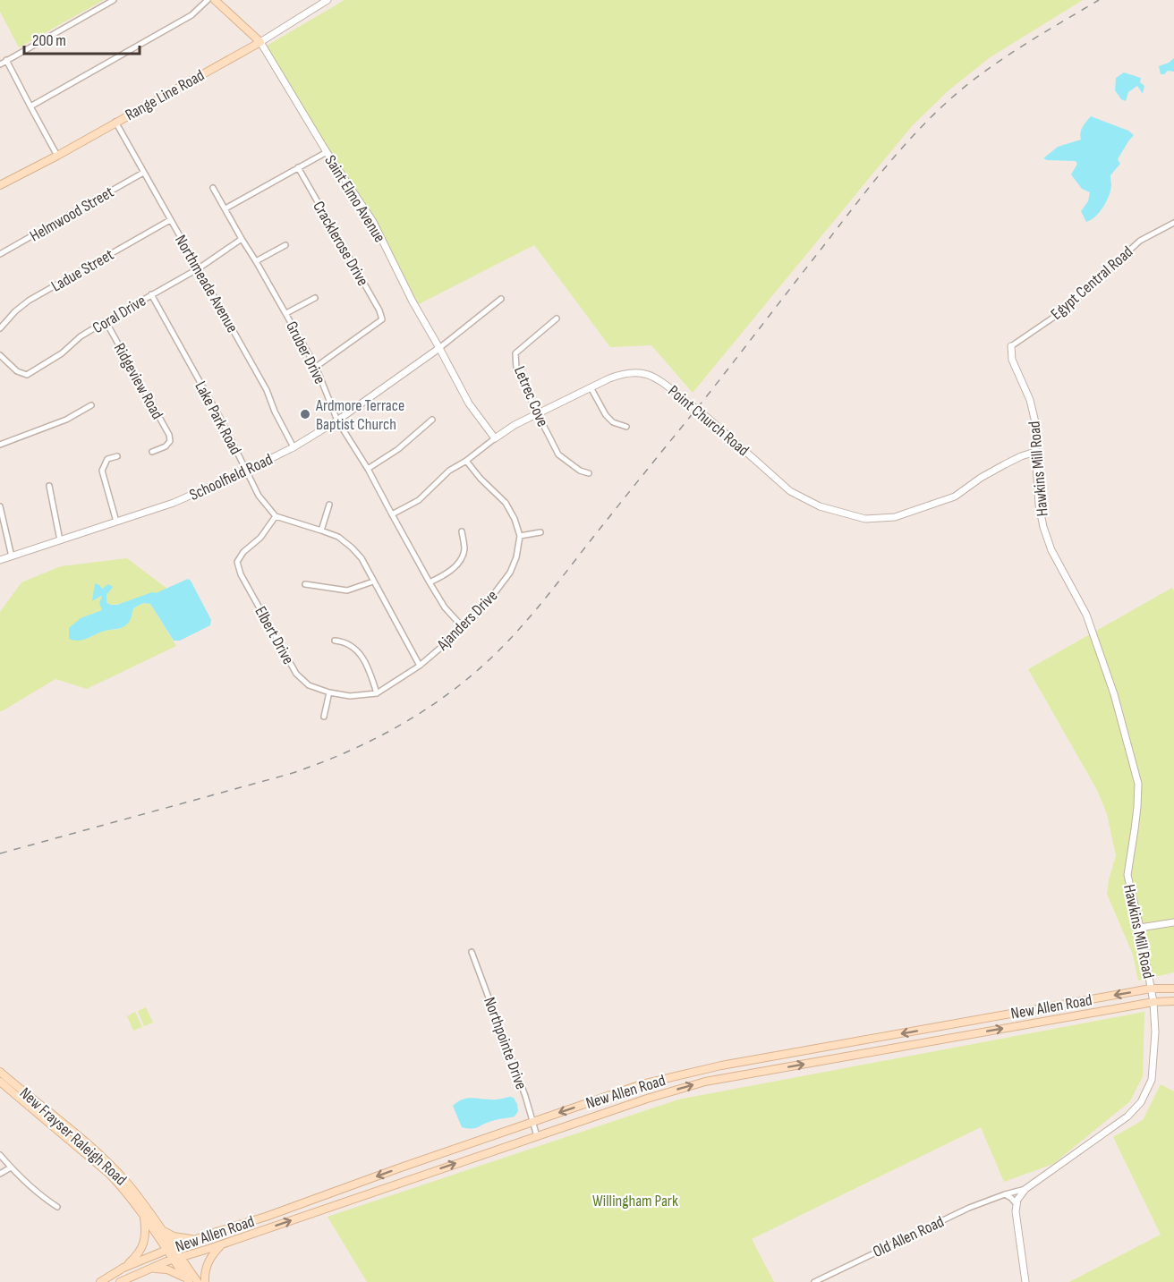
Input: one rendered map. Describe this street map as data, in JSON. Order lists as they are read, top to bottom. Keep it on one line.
{"streets":{"main road":["Range Line Road","Saint Elmo Avenue","New Allen Road","New Frayser Raleigh Road"],"street":["Helmwood Street","Cracklerose Drive","Ladue Street","Egypt Central Road","Northmeade Avenue","Coral Drive","Gruber Drive","Ridgeview Road","Letrec Cove","Lake Park Road","Point Church Road","Hawkins Mill Road","Schoolfield Road","Ajanders Drive","Elbert Drive","Northpointe Drive","Old Allen Road"]},"crossings":[["Range Line Road","Saint Elmo Avenue"],["Range Line Road","Northmeade Avenue"],["Saint Elmo Avenue","Point Church Road"],["Saint Elmo Avenue","Schoolfield Road"],["Helmwood Street","Northmeade Avenue"],["Cracklerose Drive","Gruber Drive"],["Ladue Street","Northmeade Avenue"],["Egypt Central Road","Hawkins Mill Road"],["Northmeade Avenue","Coral Drive"],["Northmeade Avenue","Schoolfield Road"],["Coral Drive","Gruber Drive"],["Coral Drive","Ridgeview Road"],["Coral Drive","Lake Park Road"],["Gruber Drive","Point Church Road"],["Gruber Drive","Schoolfield Road"],["Gruber Drive","Ajanders Drive"],["Letrec Cove","Point Church Road"],["Lake Park Road","Schoolfield Road"],["Lake Park Road","Elbert Drive"],["Point Church Road","Hawkins Mill Road"],["Hawkins Mill Road","New Allen Road"],["Hawkins Mill Road","Old Allen Road"],["Ajanders Drive","Elbert Drive"],["New Allen Road","Northpointe Drive"],["New Allen Road","New Frayser Raleigh Road"]],"parks":["Willingham Park"],"places":["Ardmore Terrace Baptist Church"],"scale_bar":"200 m"}
